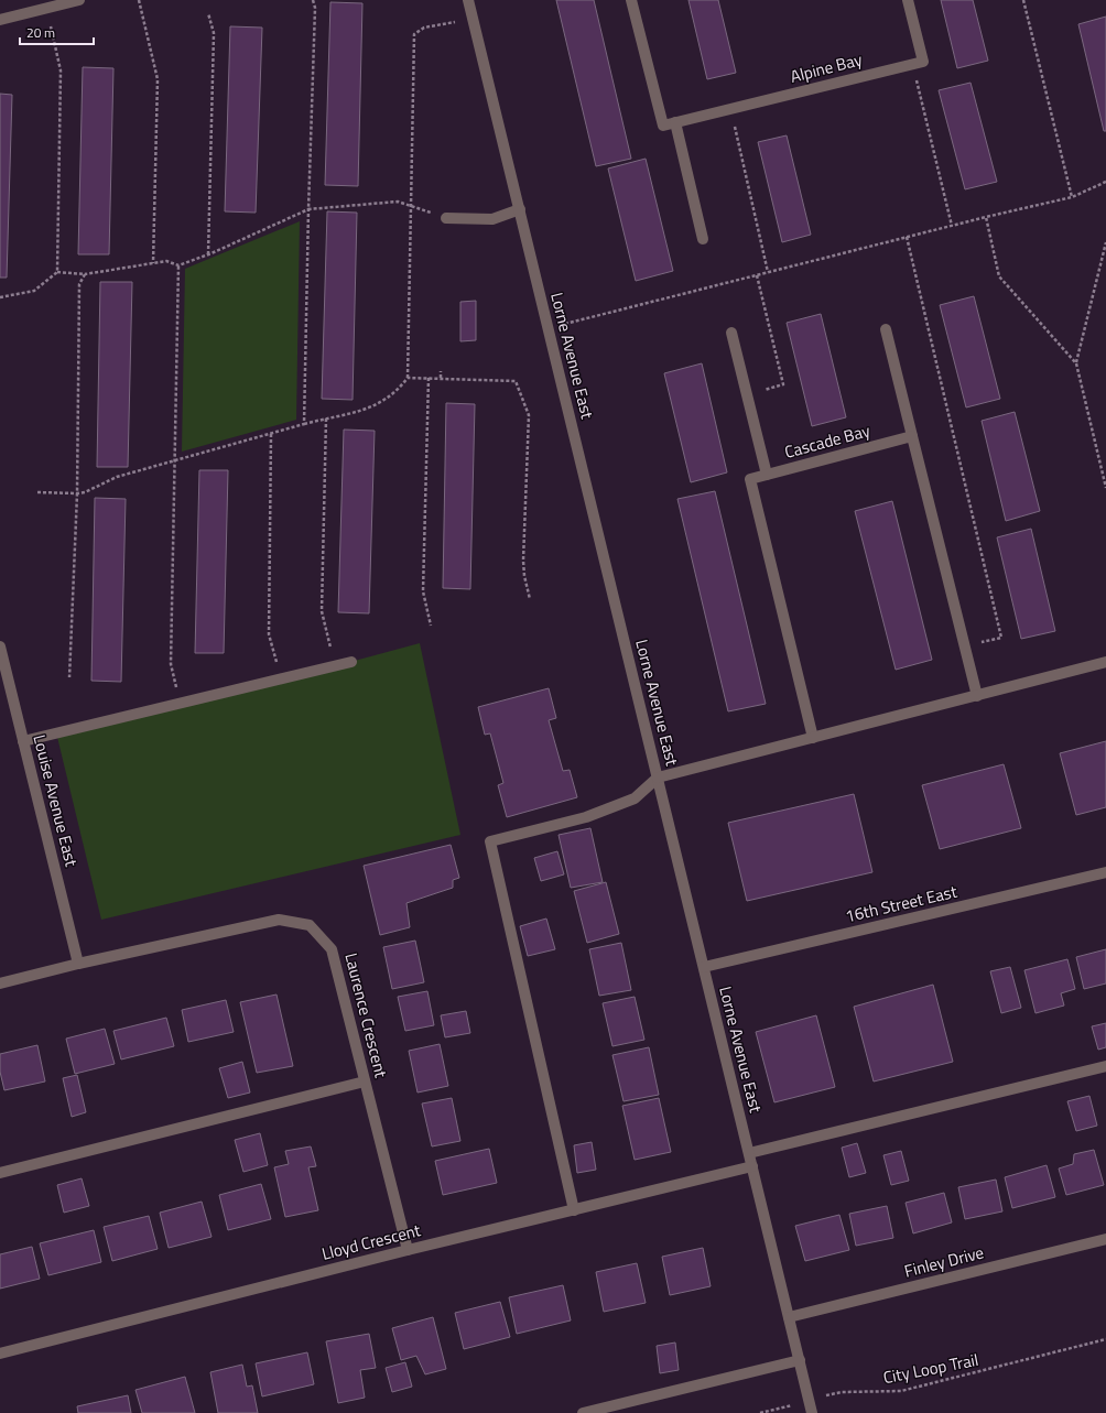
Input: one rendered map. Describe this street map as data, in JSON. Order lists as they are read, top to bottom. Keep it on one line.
{"streets":{"street":["Alpine Bay","Lorne Avenue East","Cascade Bay","Louise Avenue East","16th Street East","Laurence Crescent","Lloyd Crescent","Finley Drive"],"path":["City Loop Trail"]},"crossings":[["Lorne Avenue East","16th Street East"],["Lorne Avenue East","Lloyd Crescent"],["Lorne Avenue East","Finley Drive"],["Lorne Avenue East","City Loop Trail"],["Louise Avenue East","Laurence Crescent"],["Laurence Crescent","Lloyd Crescent"]],"scale_bar":"20 m"}
